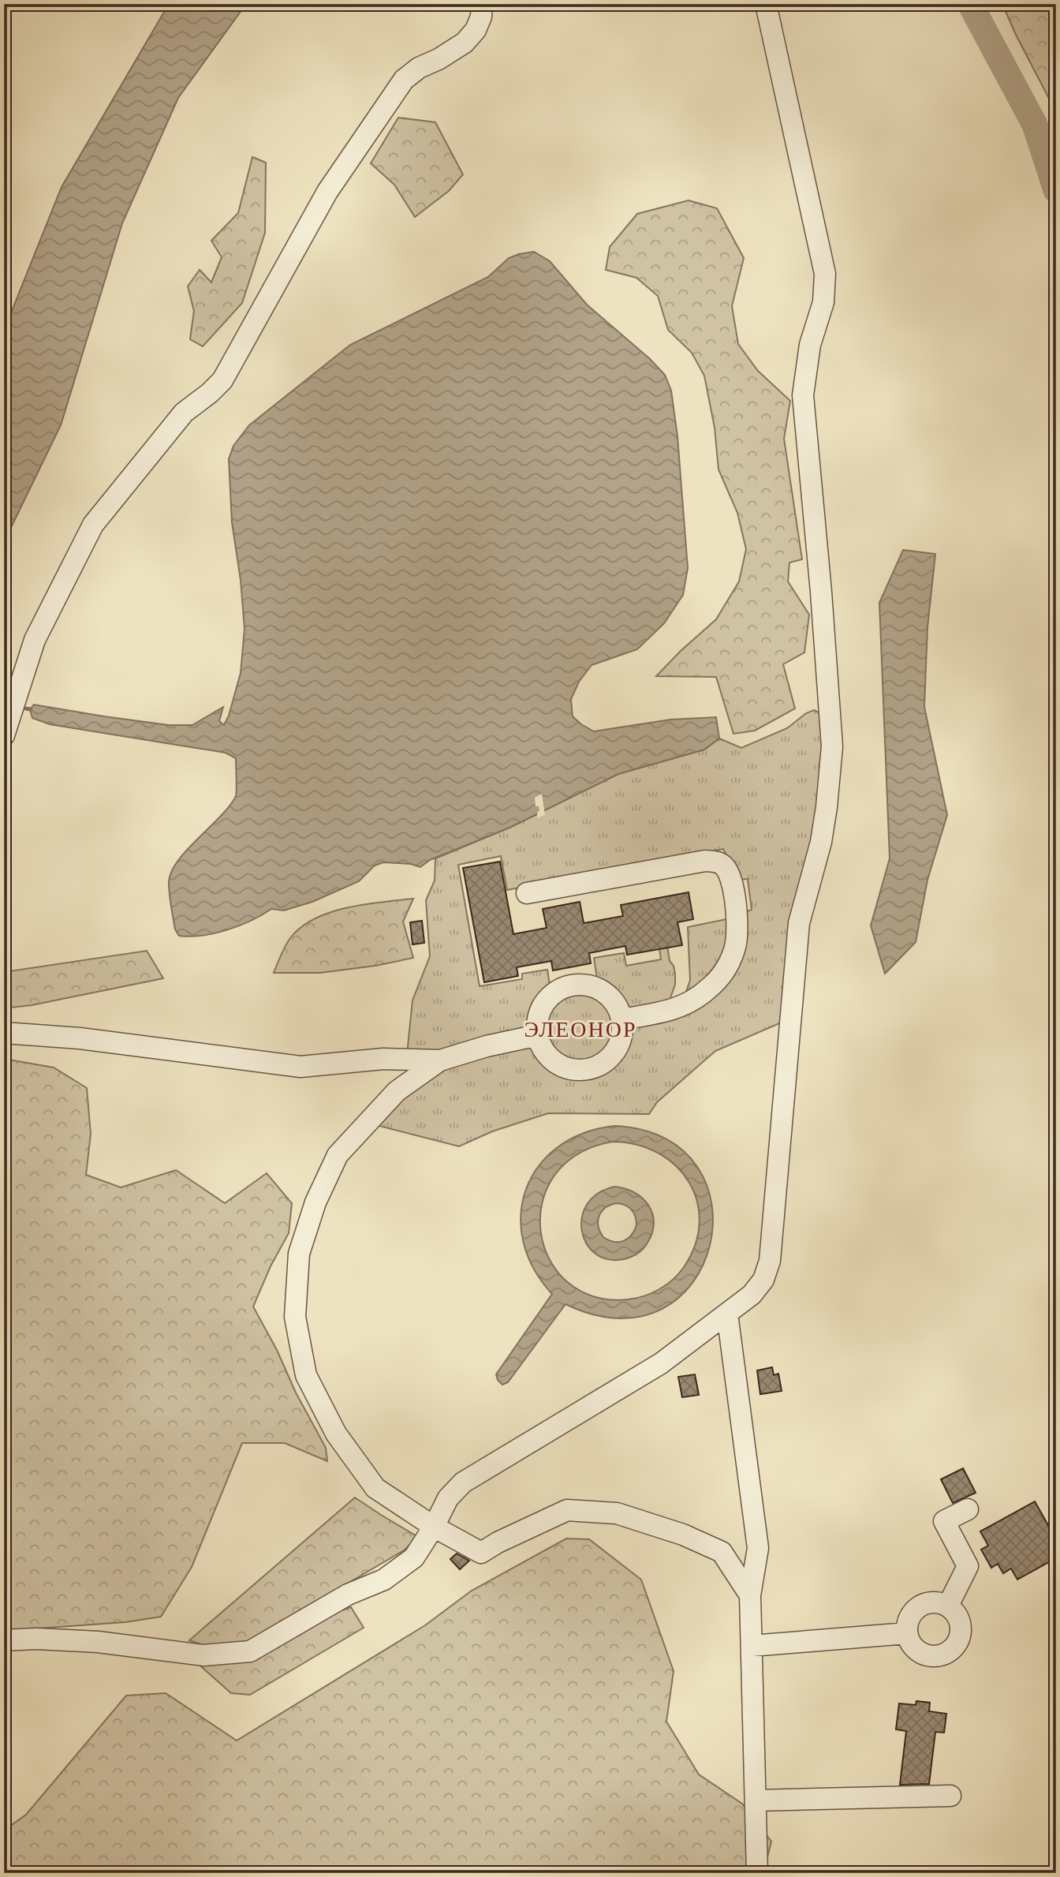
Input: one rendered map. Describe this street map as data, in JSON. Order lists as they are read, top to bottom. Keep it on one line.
{"districts":["ЭЛЕОНОР"]}
